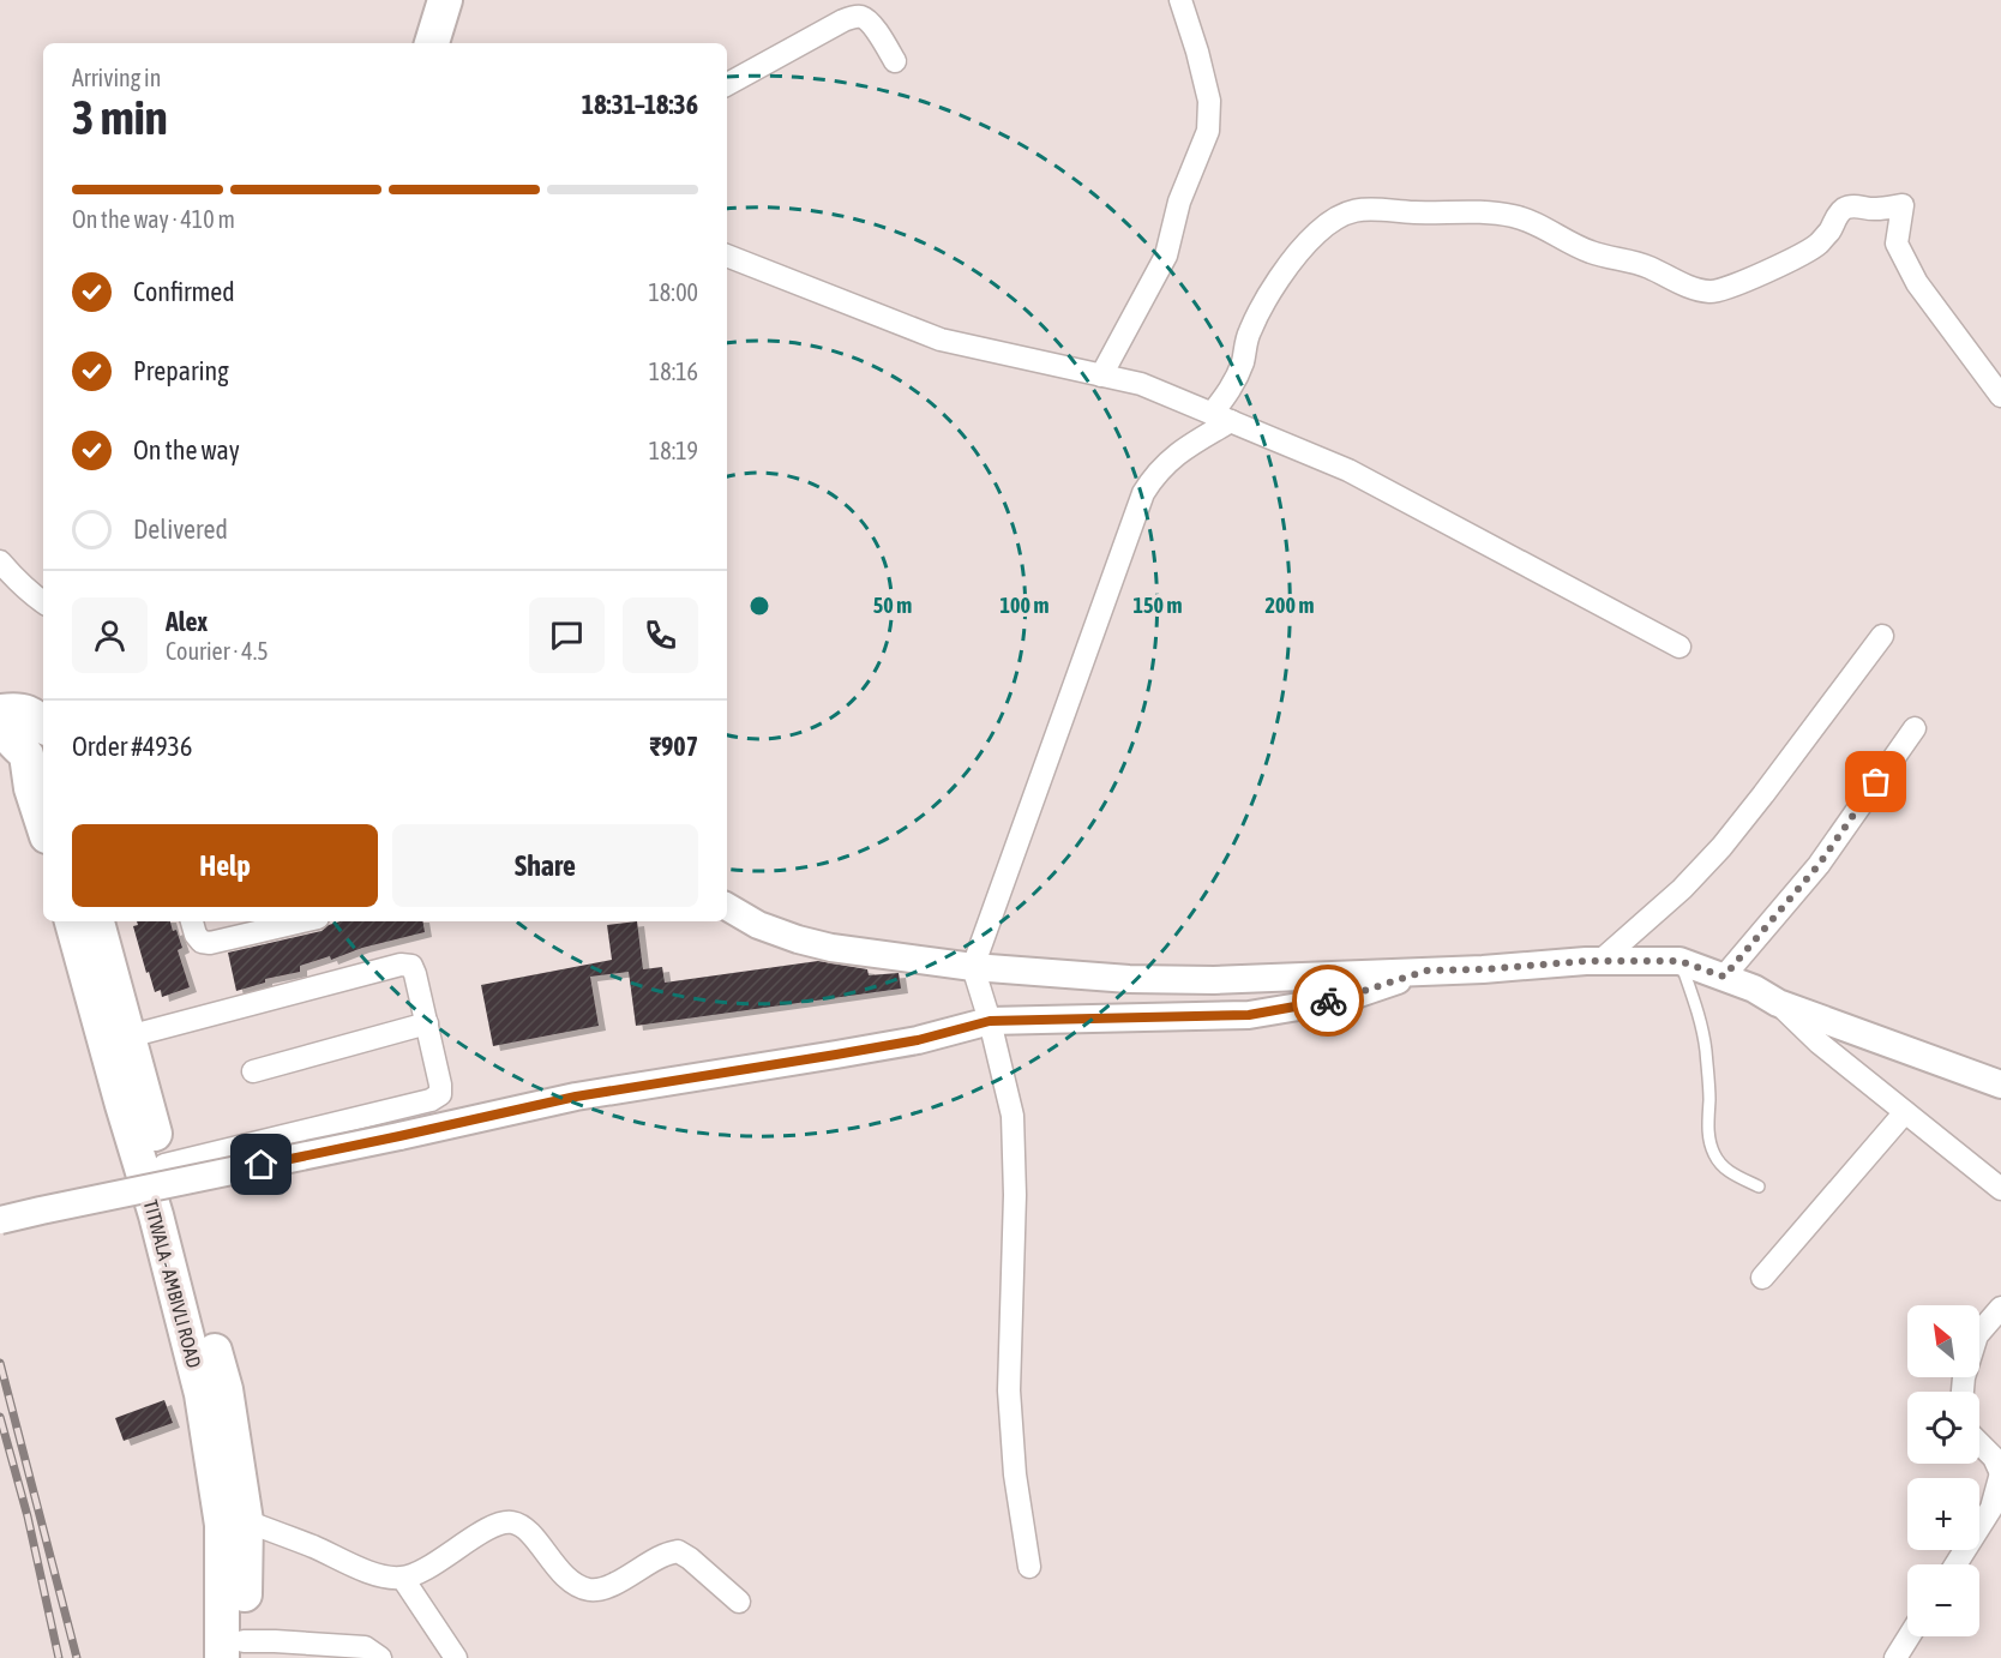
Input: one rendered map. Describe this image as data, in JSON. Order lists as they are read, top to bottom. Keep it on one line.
{"streets":{"main road":["TITWALA - AMBIVLI ROAD"]},"north":"top left","page":{"heading":["3 min","Arriving in","18:31–18:36"],"panel":["Alex","Courier · 4.5","Order #4936","₹907"],"bar":"On the way · 410 m","list":[["Confirmed","18:00"],["Preparing","18:16"],["On the way","18:19"],"Delivered"],"buttons":["Help","Share"],"map_buttons":["+","−"]},"rings":["50 m","100 m","150 m","200 m"]}
